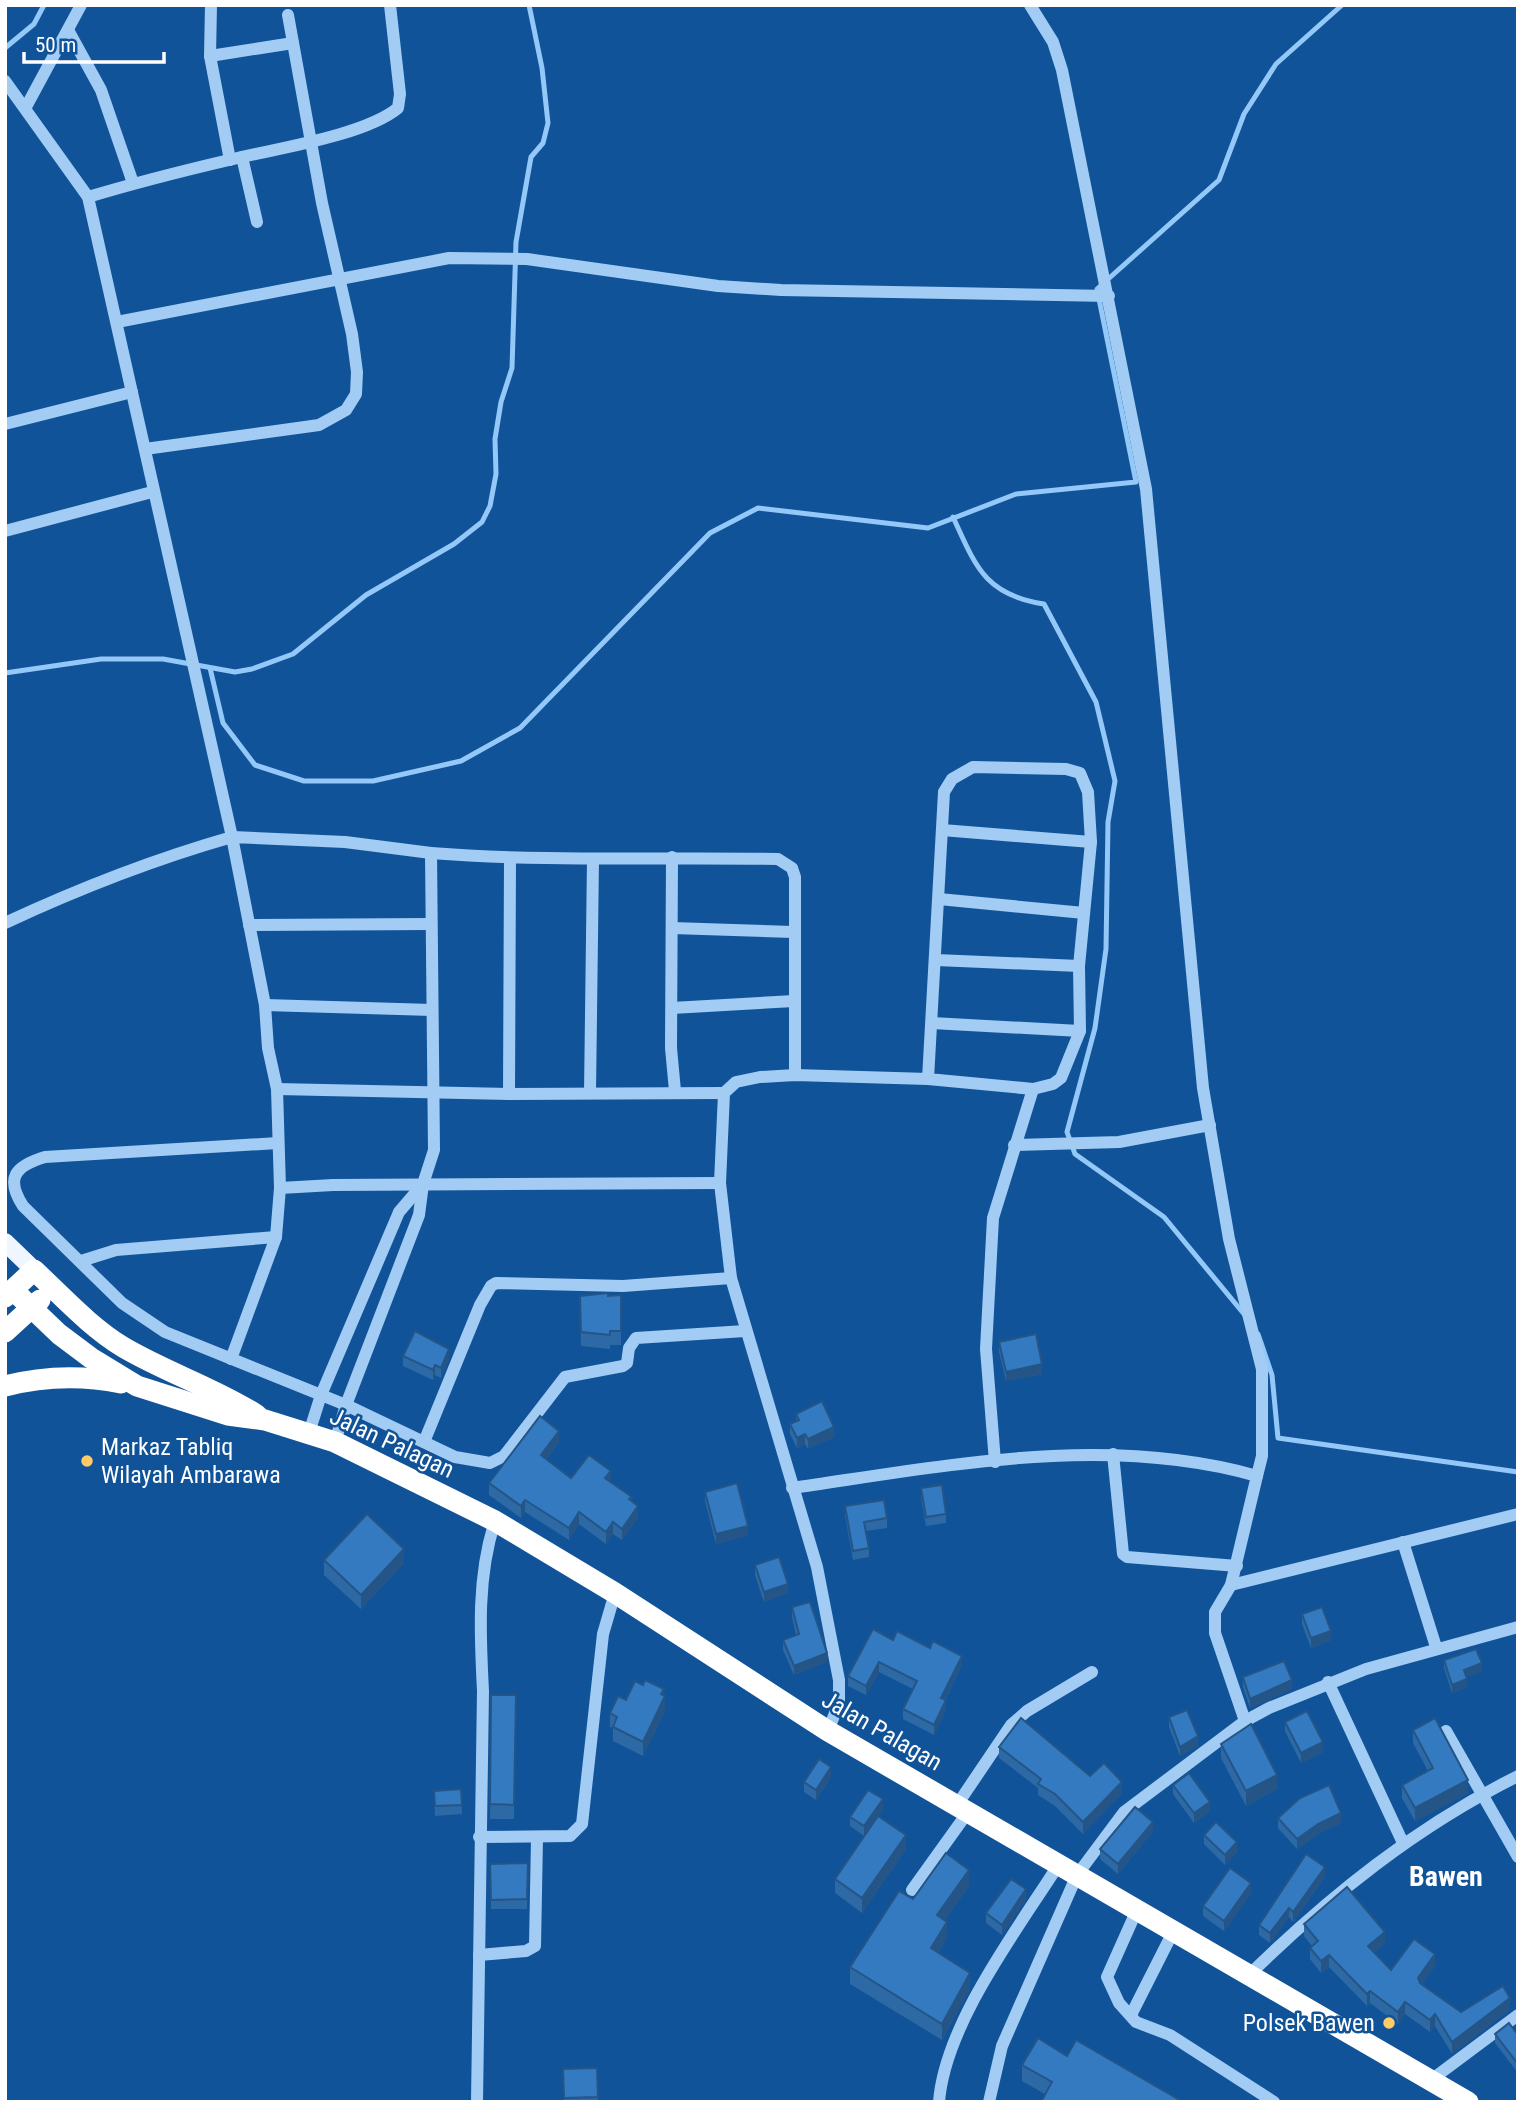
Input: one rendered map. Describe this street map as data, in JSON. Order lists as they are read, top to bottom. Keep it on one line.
{"streets":{"highway":["Jalan Palagan"]},"districts":["Bawen"],"places":["Markaz Tabliq Wilayah Ambarawa","Polsek Bawen"],"scale_bar":"50 m"}
